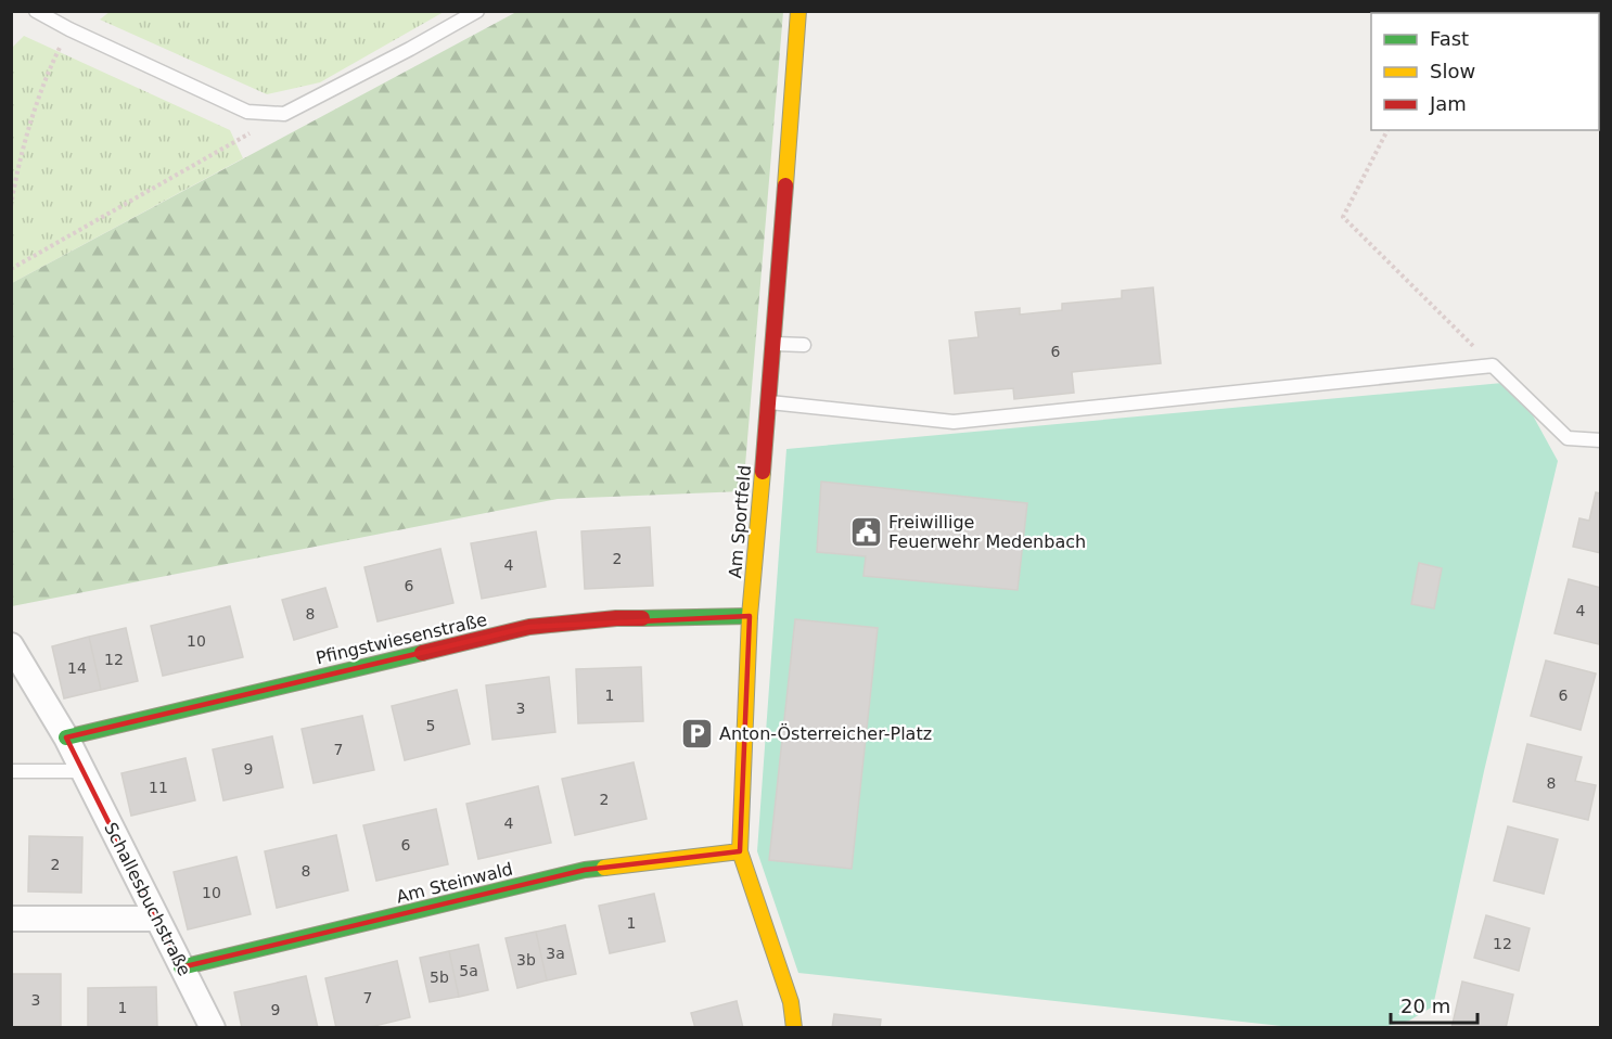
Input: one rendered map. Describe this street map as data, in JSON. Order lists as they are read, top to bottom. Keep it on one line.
{"streets":{"street":["Am Sportfeld","Pfingstwiesenstraße","Am Steinwald","Schallesbuchstraße"]},"crossings":[["Am Sportfeld","Pfingstwiesenstraße"],["Am Sportfeld","Am Steinwald"],["Pfingstwiesenstraße","Schallesbuchstraße"],["Am Steinwald","Schallesbuchstraße"]],"places":{"public building":["Freiwillige Feuerwehr Medenbach"],"parking":["Anton-Österreicher-Platz"]},"house_numbers":["6","2","4","6","4","8","10","12","14","1","6","3","5","7","9","8","11","2","4","6","2","8","10","1","12","3a","3b","5a","5b","7","3","1","9"],"legend":["Fast","Slow","Jam"],"scale_bar":"20 m"}
